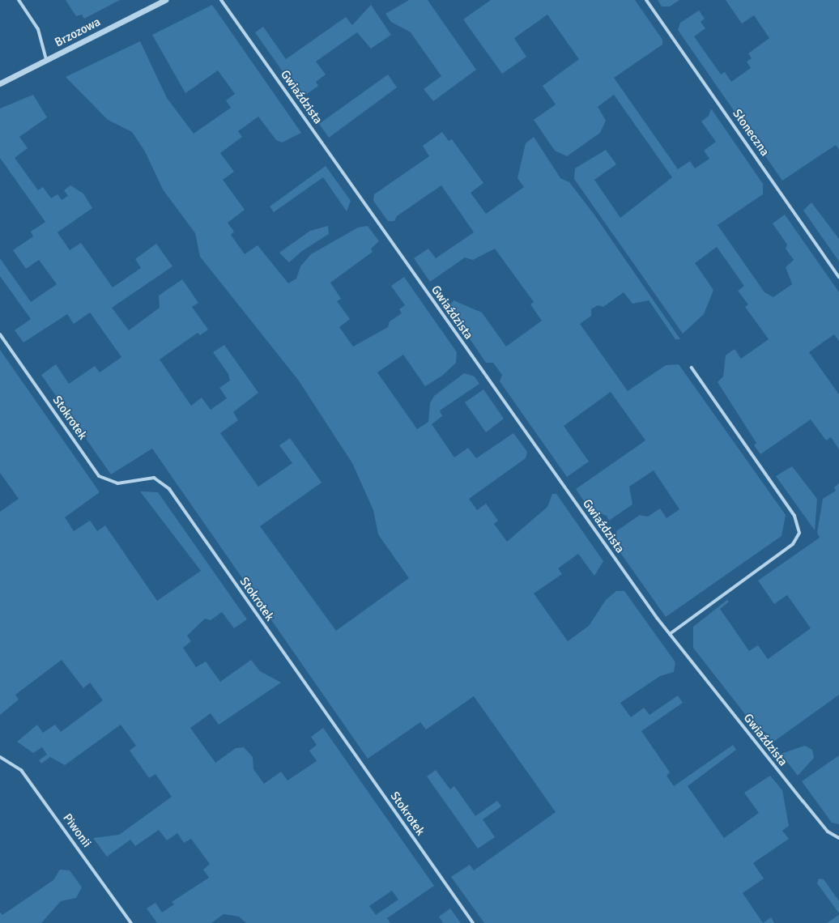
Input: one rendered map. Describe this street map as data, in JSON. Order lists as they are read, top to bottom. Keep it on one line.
{"streets":{"street":["Brzozowa","Gwiaździsta","Słoneczna","Stokrotek","Piwonii"]}}
